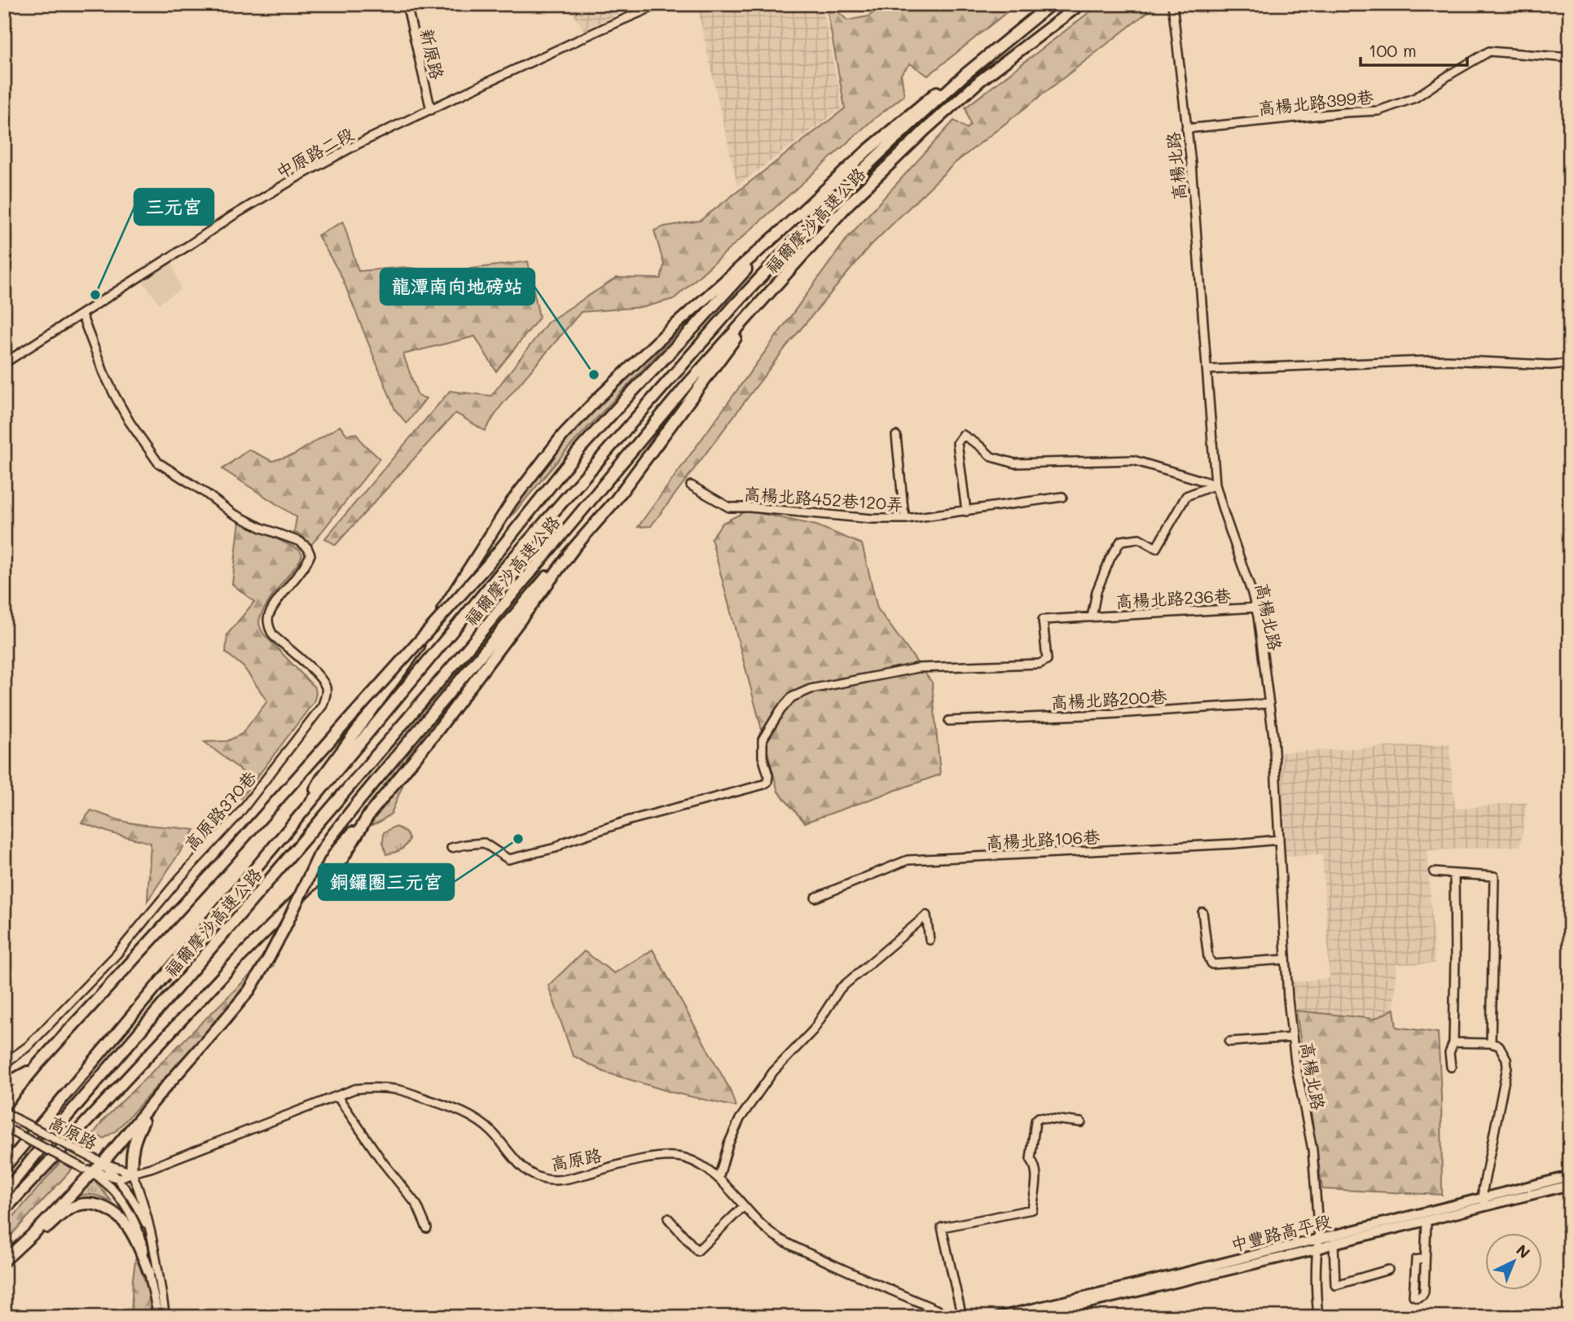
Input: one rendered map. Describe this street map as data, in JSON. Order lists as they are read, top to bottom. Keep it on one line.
{"streets":{"highway":["福爾摩沙高速公路"],"main road":["中豐路高平段"],"street":["新原路","高楊北路399巷","中原路二段","高楊北路","高楊北路452巷120弄","高楊北路236巷","高楊北路200巷","高原路370巷","高楊北路106巷","高原路"]},"crossings":[["新原路","中原路二段"],["高楊北路399巷","高楊北路"],["中原路二段","高原路370巷"],["高楊北路","高楊北路236巷"],["高楊北路","高楊北路200巷"],["高楊北路","高楊北路106巷"],["高楊北路","中豐路高平段"]],"places":["三元宮","龍潭南向地磅站","銅鑼圈三元宮"],"scale_bar":"100 m","north":"top right"}
